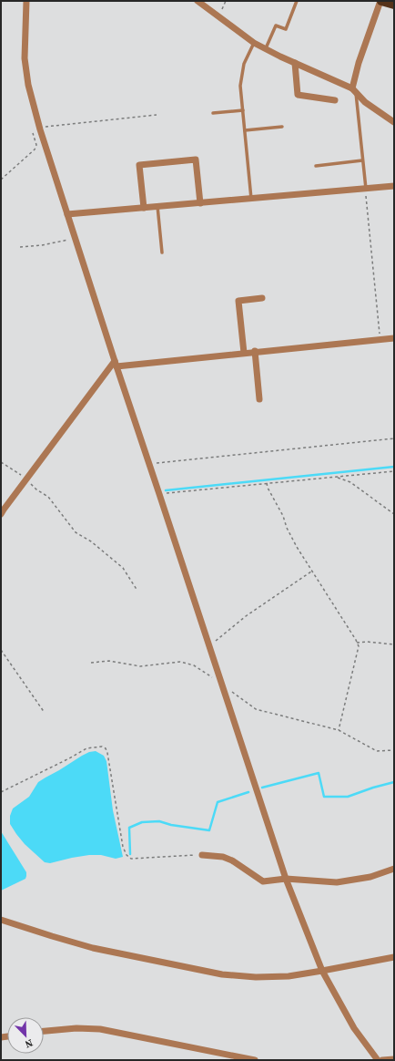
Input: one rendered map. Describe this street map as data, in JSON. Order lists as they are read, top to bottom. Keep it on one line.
{"north":"bottom right"}
